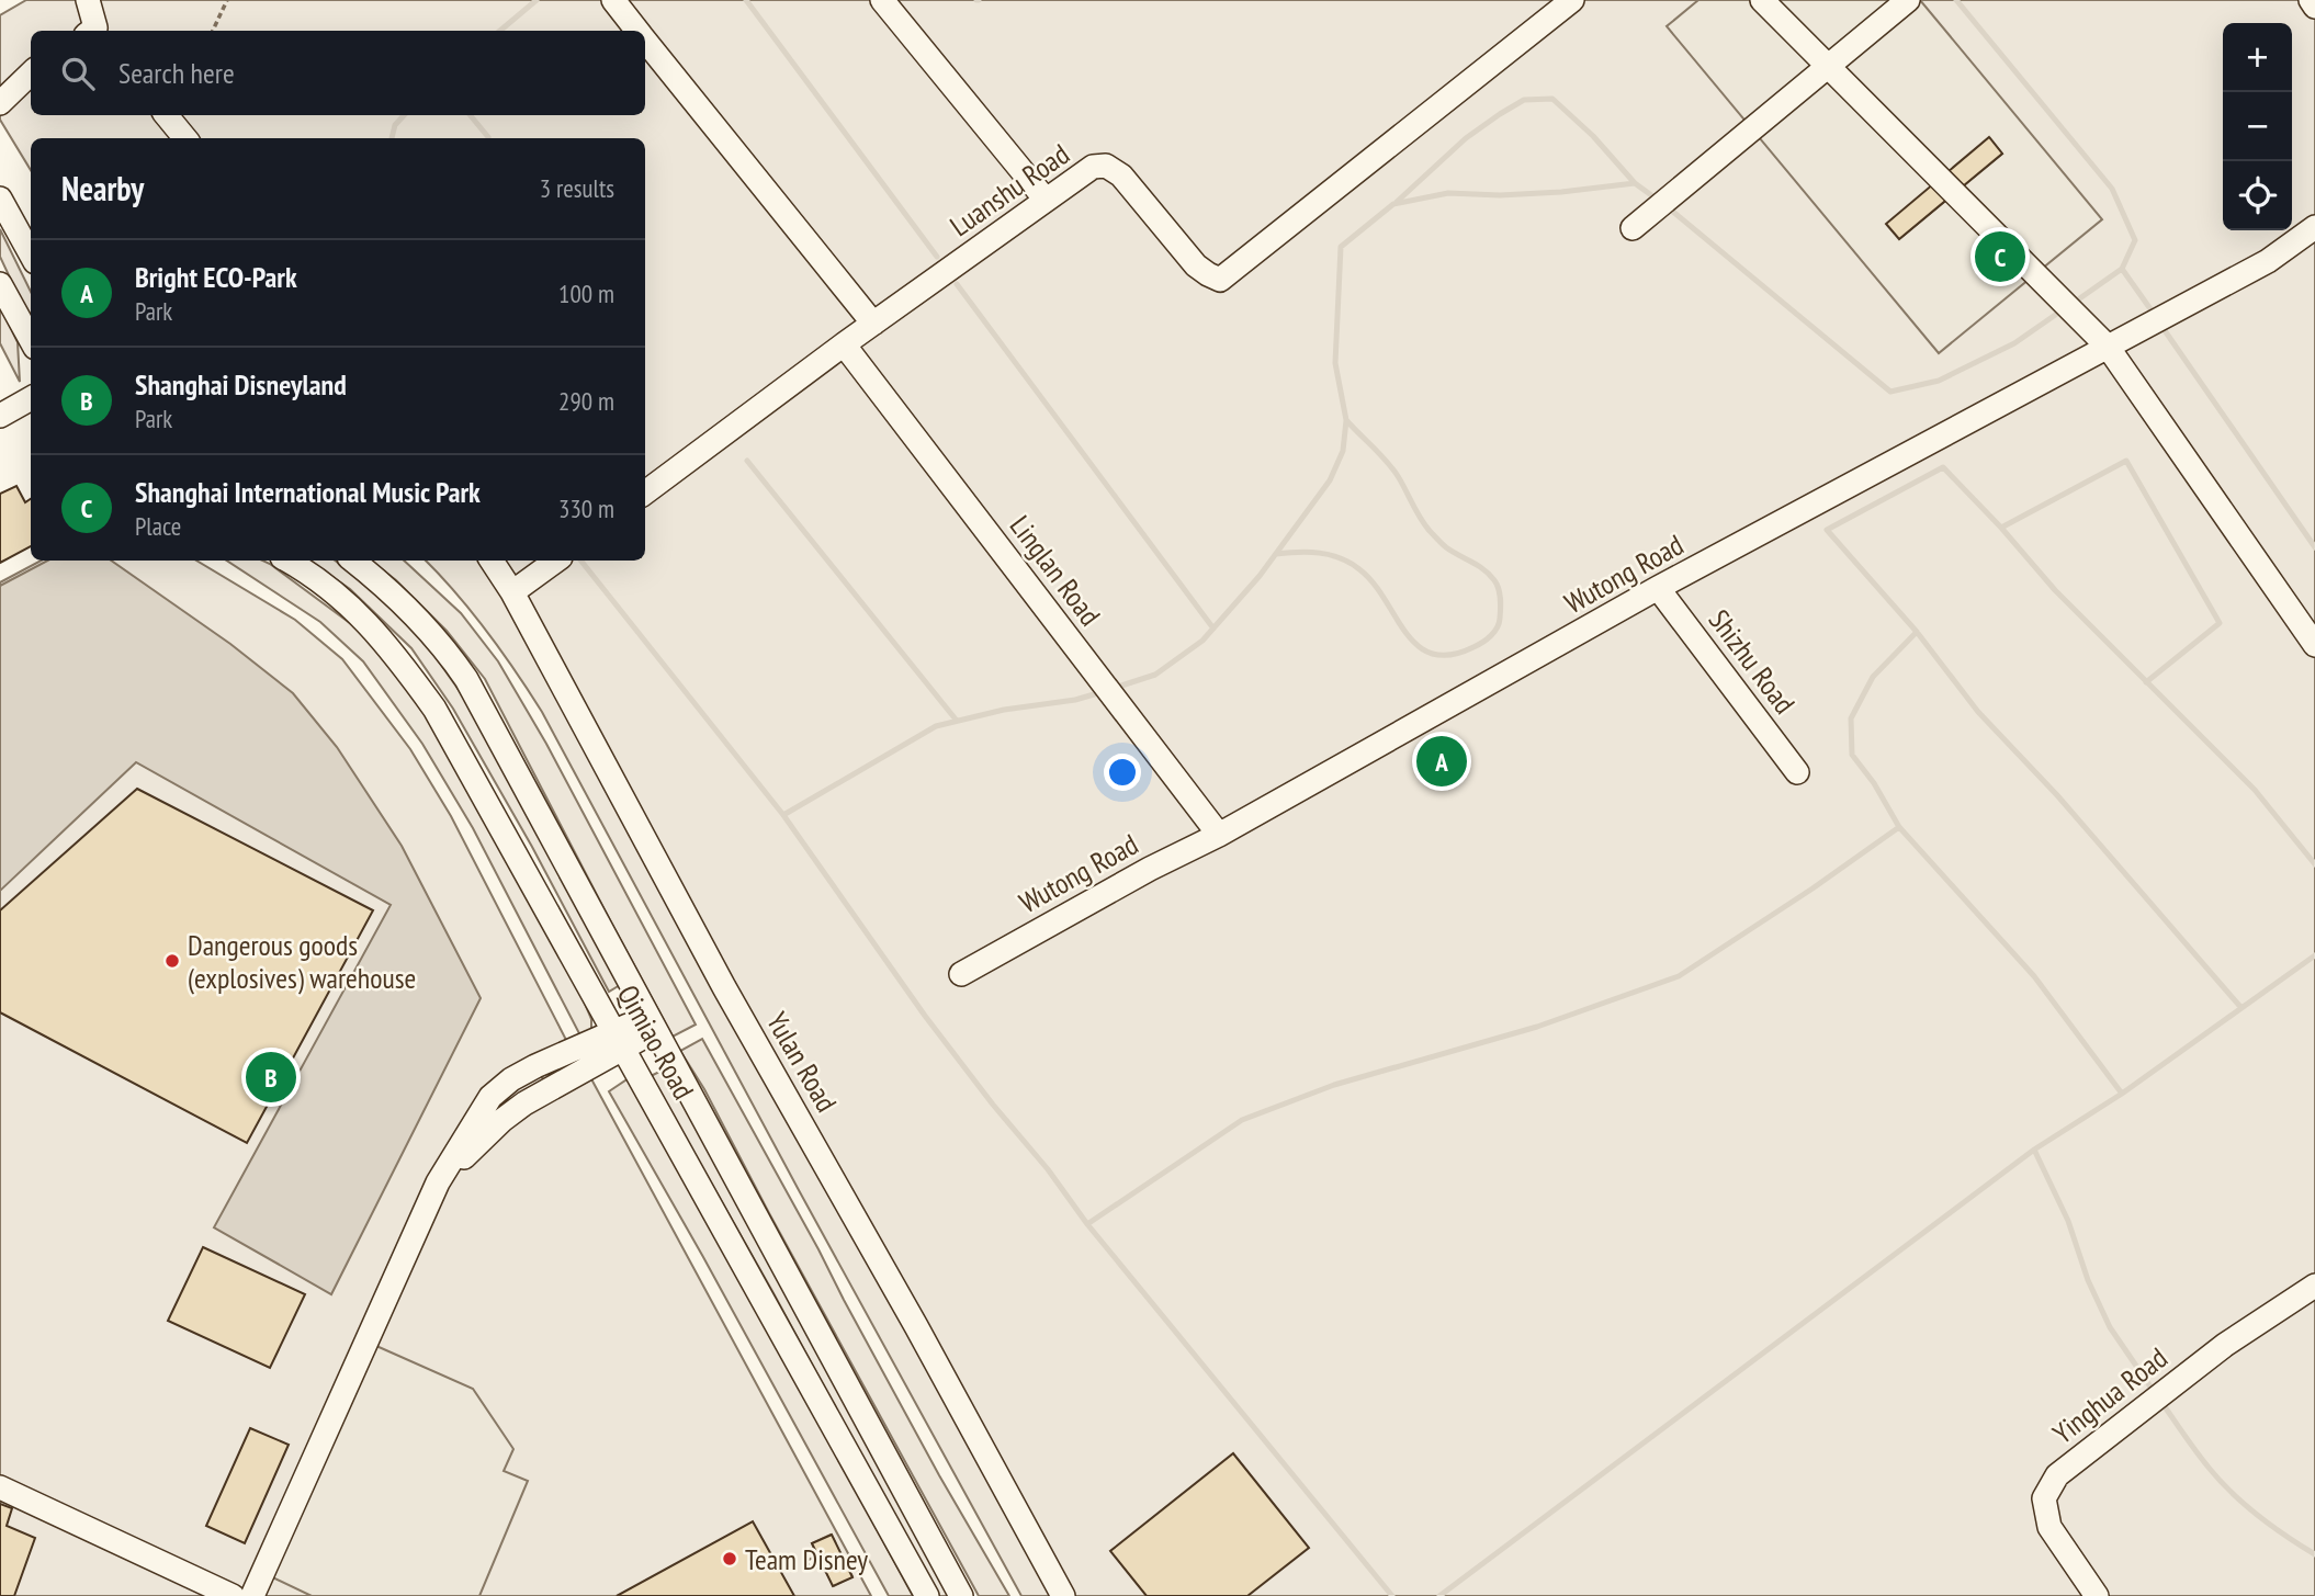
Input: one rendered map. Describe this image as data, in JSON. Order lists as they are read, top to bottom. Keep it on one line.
{"streets":{"street":["Luanshu Road","Linglan Road","Wutong Road","Shizhu Road","Qimiao Road","Yulan Road","Yinghua Road"]},"crossings":[["Luanshu Road","Linglan Road"],["Linglan Road","Wutong Road"],["Wutong Road","Shizhu Road"]],"places":["Dangerous goods (explosives) warehouse","Team Disney"],"page":{"map_buttons":["+","−"],"search":"Search here","heading":["Nearby","3 results"],"pins":["C","A","B"],"list":[{"mark":"A","name":"Bright ECO-Park","note":"Park","value":"100 m"},{"mark":"B","name":"Shanghai Disneyland","note":"Park","value":"290 m"},{"mark":"C","name":"Shanghai International Music Park","note":"Place","value":"330 m"}]}}
